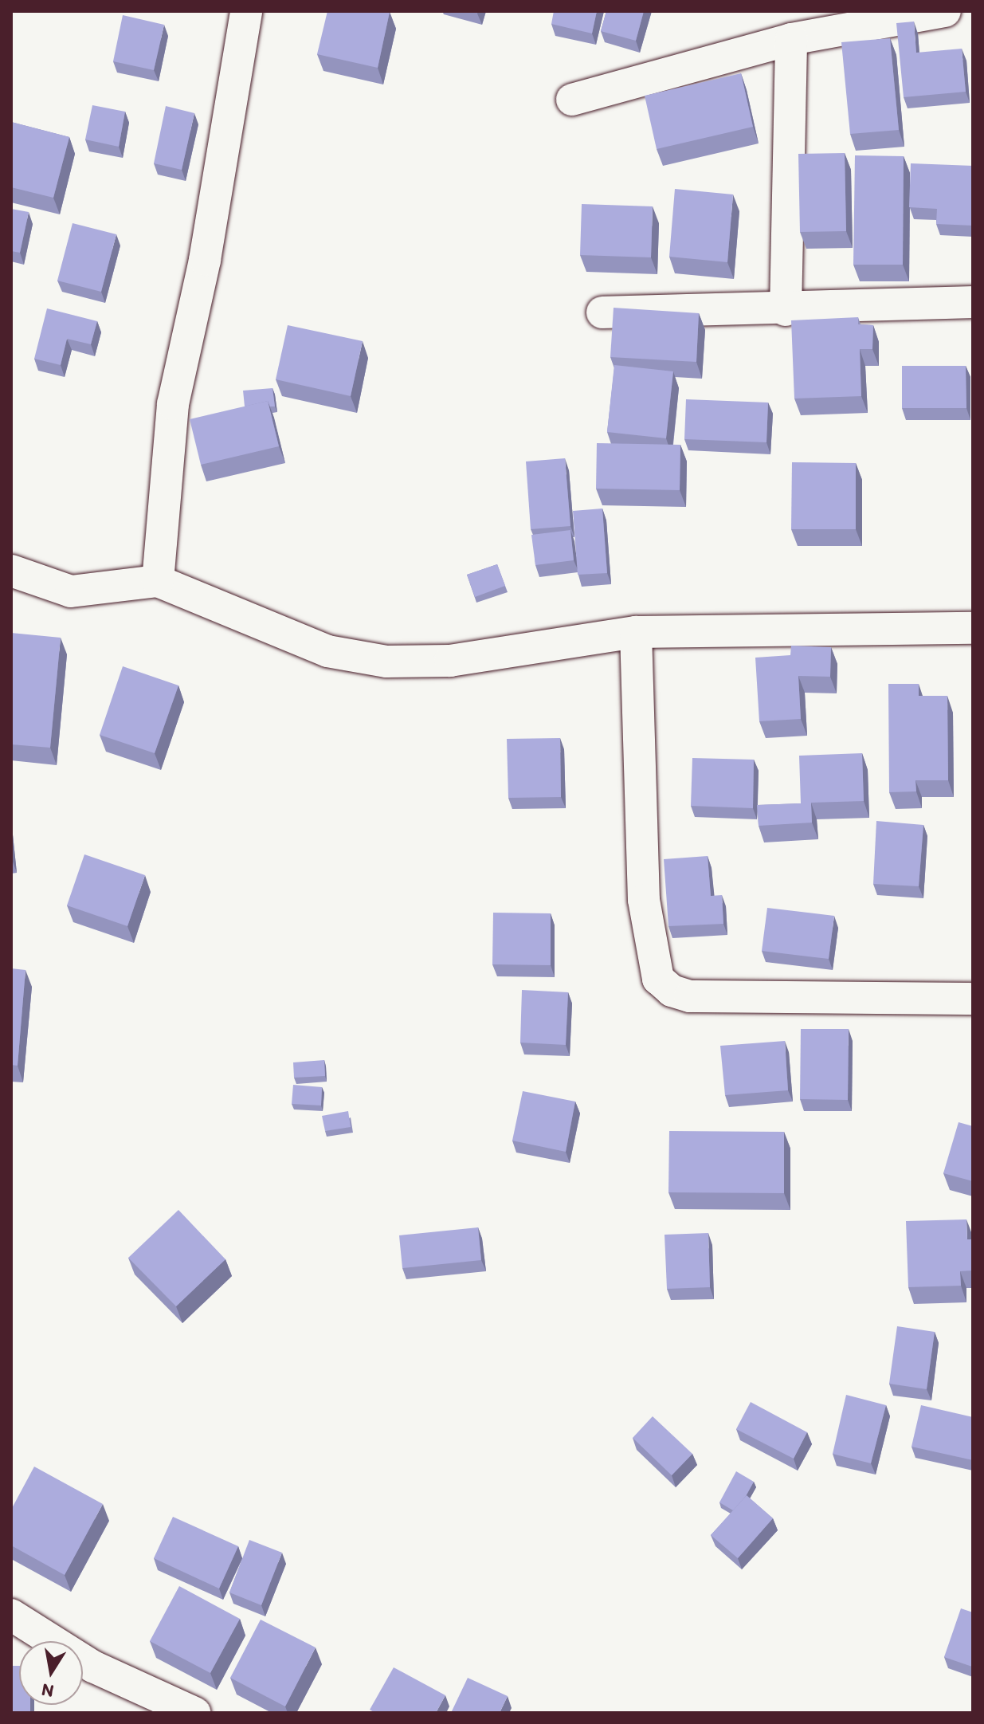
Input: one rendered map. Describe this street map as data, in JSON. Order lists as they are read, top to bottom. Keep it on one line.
{"north":"bottom"}
